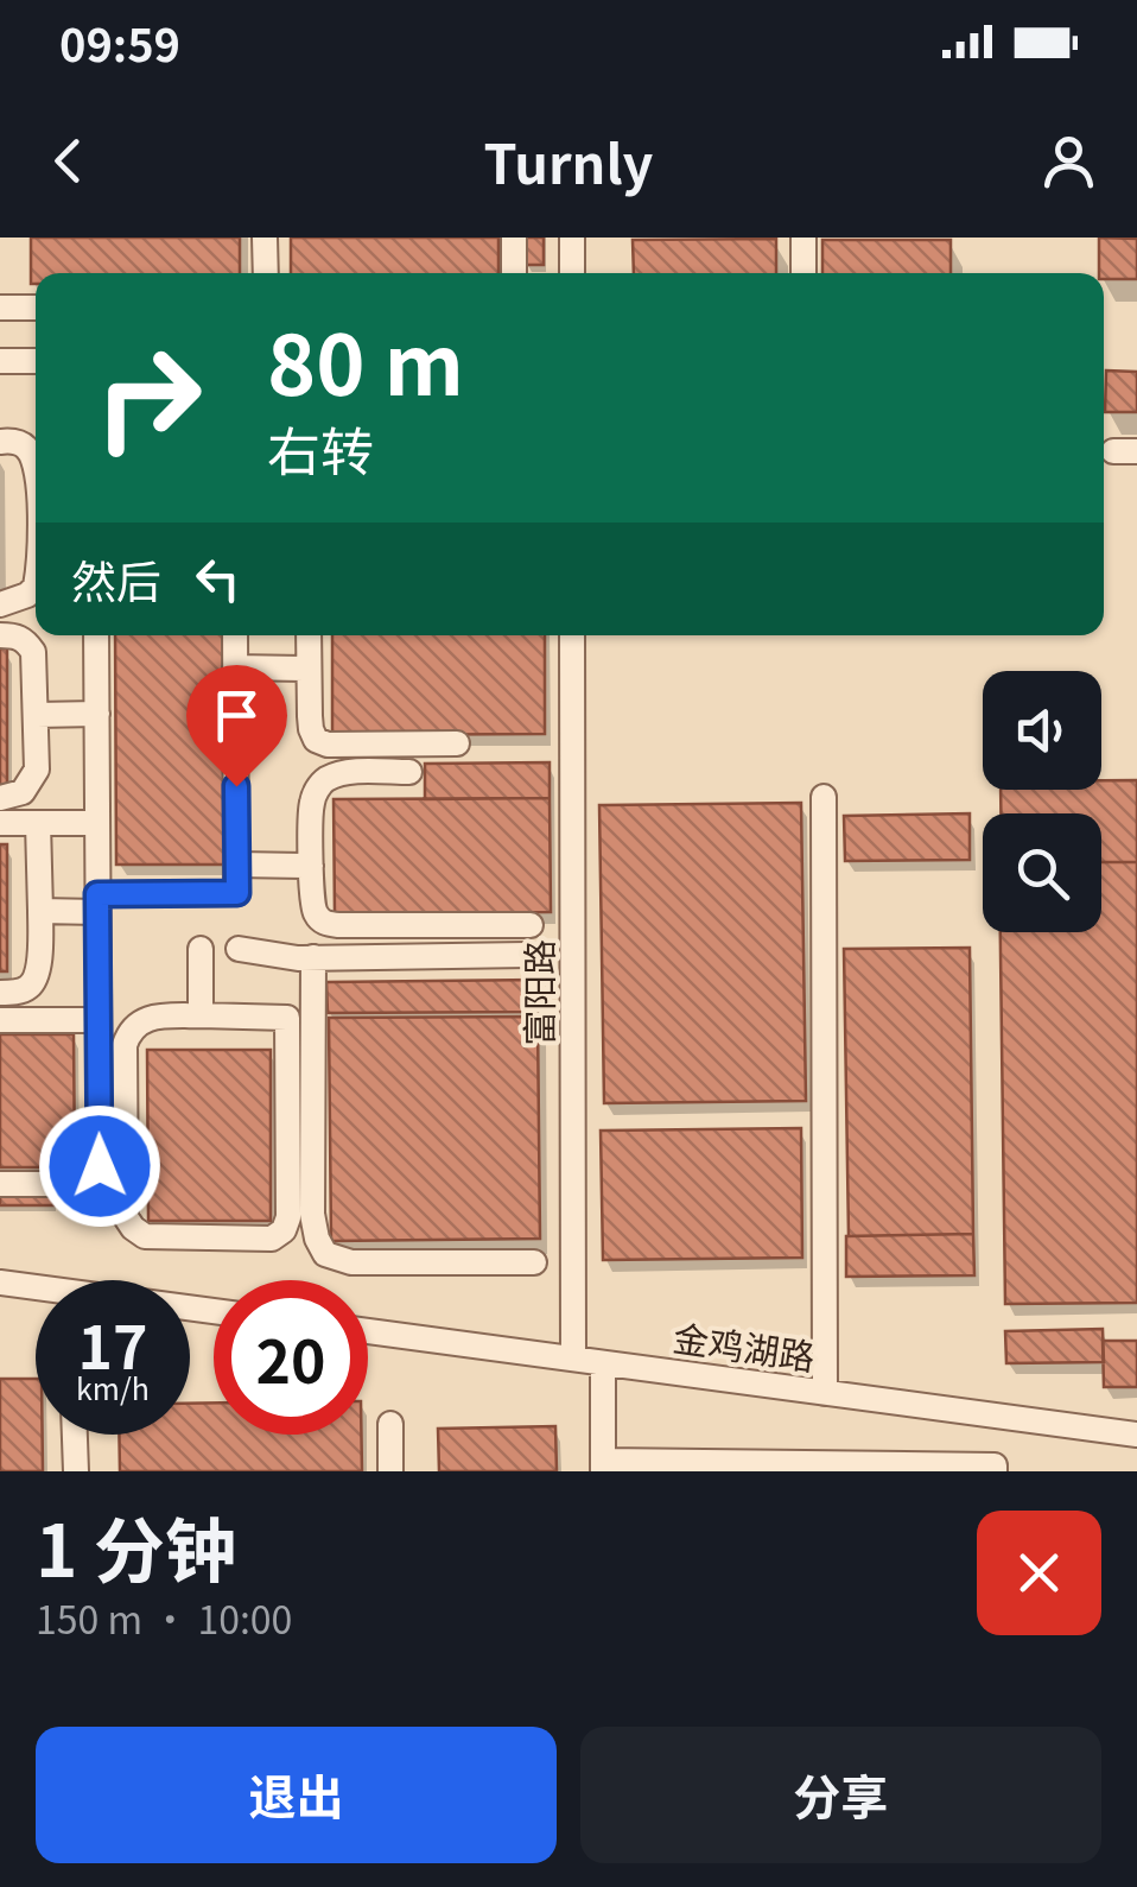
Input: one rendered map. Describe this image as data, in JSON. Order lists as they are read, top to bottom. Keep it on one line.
{"streets":{"street":["富阳路","金鸡湖路"]},"crossings":[["富阳路","金鸡湖路"]],"page":{"status":"09:59","header":"Turnly","turn":["80 m","右转"],"then":"然后","speed":"17 km/h","limit":"20","heading":["1 分钟","150 m · 10:00"],"buttons":["退出","分享"]}}
